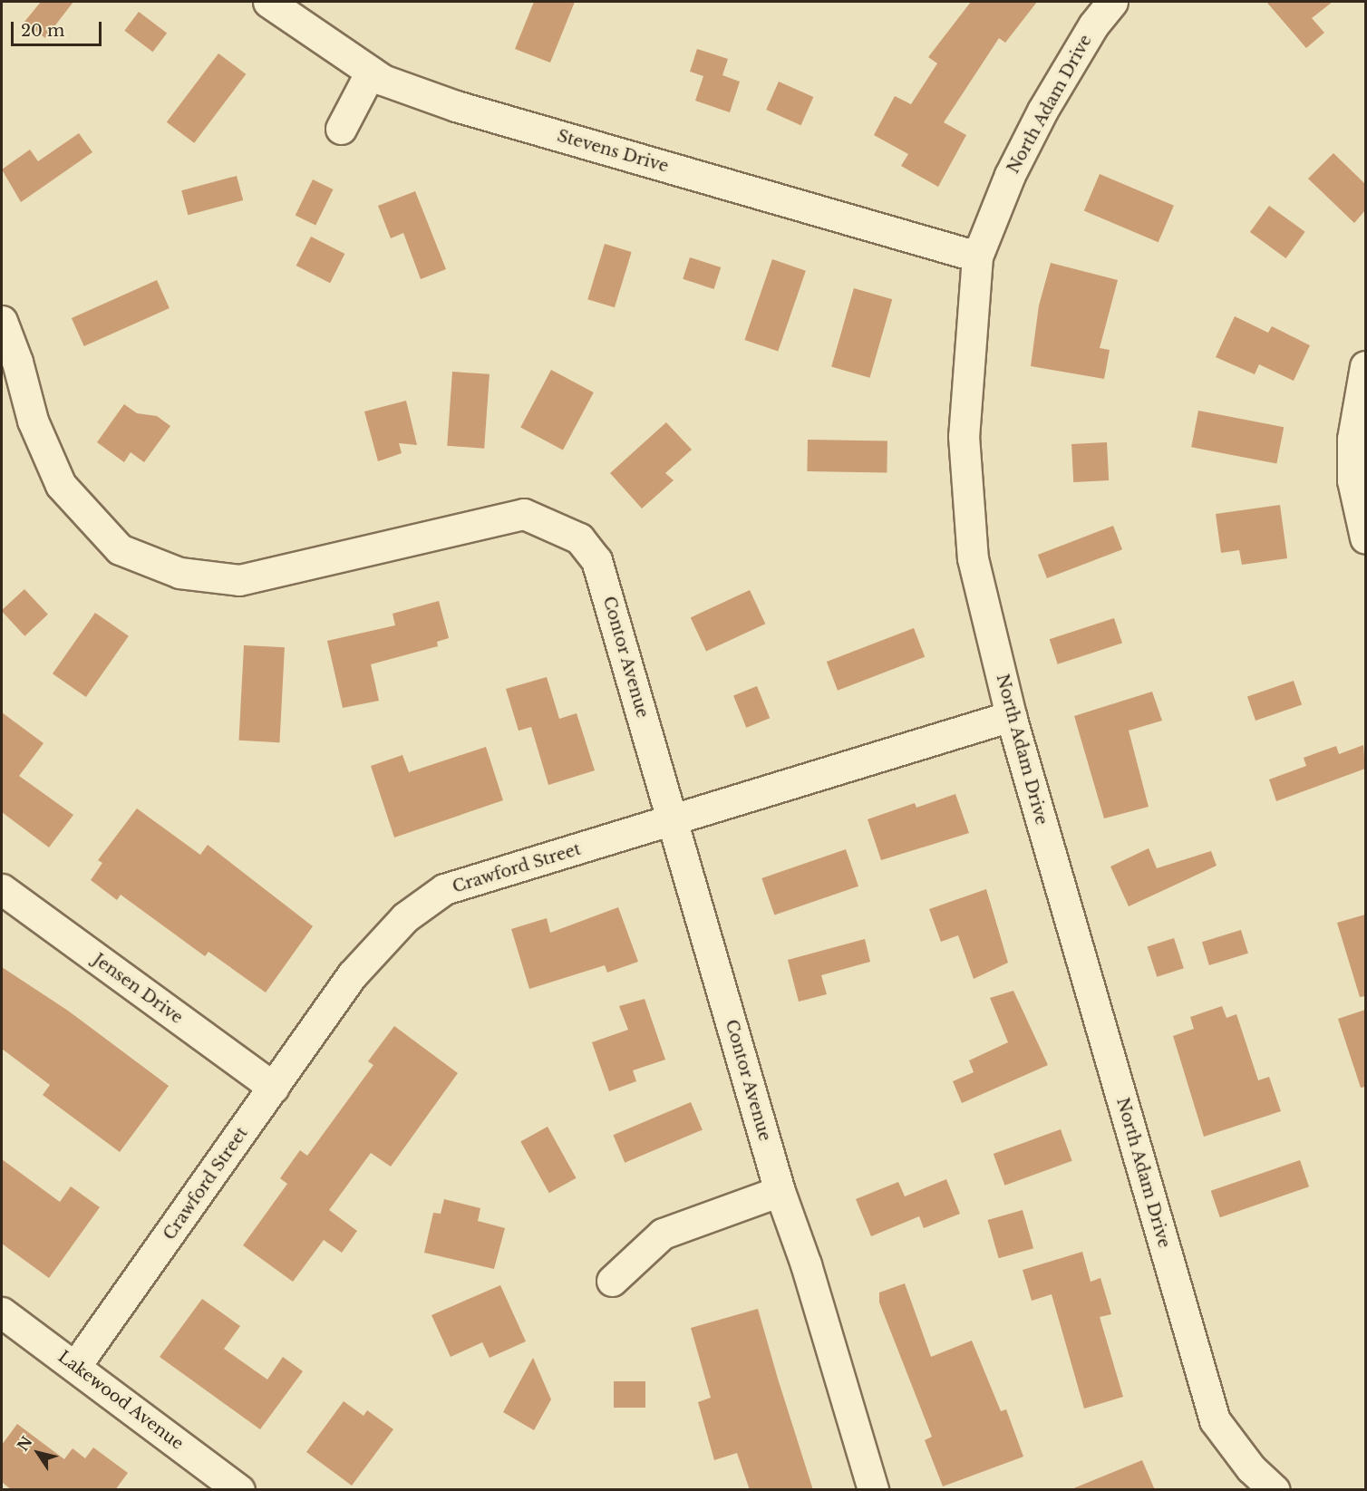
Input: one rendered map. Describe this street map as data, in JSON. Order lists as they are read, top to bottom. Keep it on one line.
{"streets":{"street":["North Adam Drive","Stevens Drive","Contor Avenue","Crawford Street","Jensen Drive","Lakewood Avenue"]},"crossings":[["North Adam Drive","Stevens Drive"],["North Adam Drive","Crawford Street"],["Contor Avenue","Crawford Street"],["Crawford Street","Jensen Drive"],["Crawford Street","Lakewood Avenue"]],"scale_bar":"20 m","north":"top left"}
